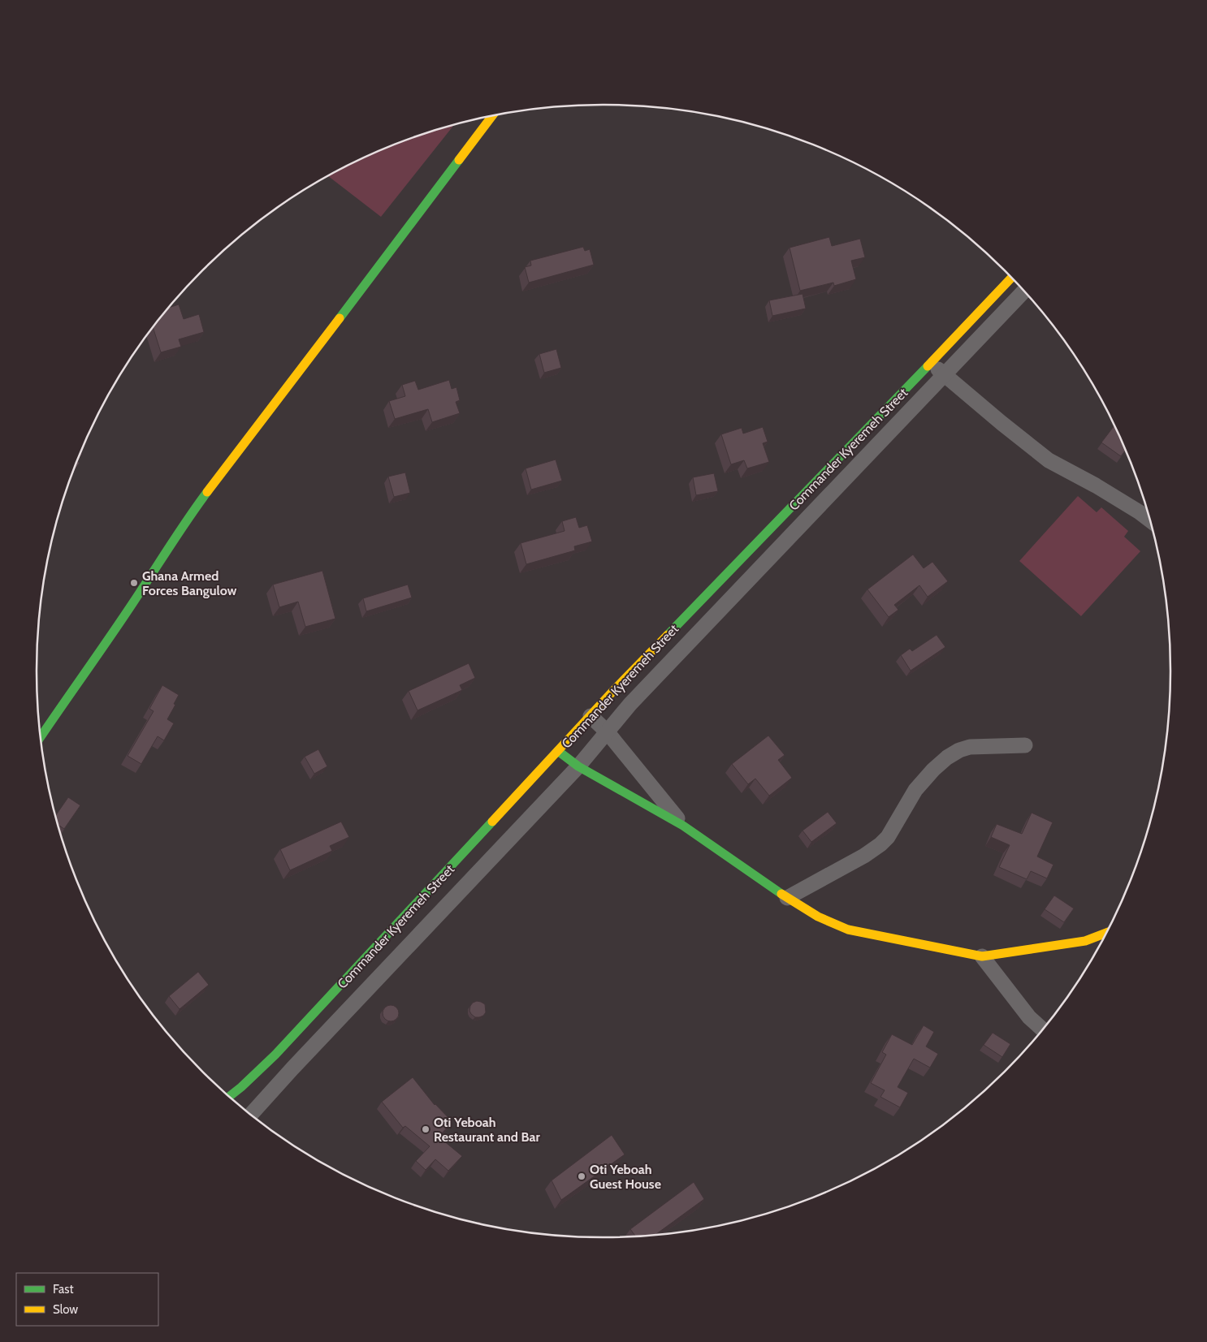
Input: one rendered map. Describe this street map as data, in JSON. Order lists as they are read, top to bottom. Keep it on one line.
{"streets":{"street":["Commander Kyeremeh Street"]},"places":["Ghana Armed Forces Bangulow","Oti Yeboah Restaurant and Bar","Oti Yeboah Guest House"],"legend":["Fast","Slow"]}
